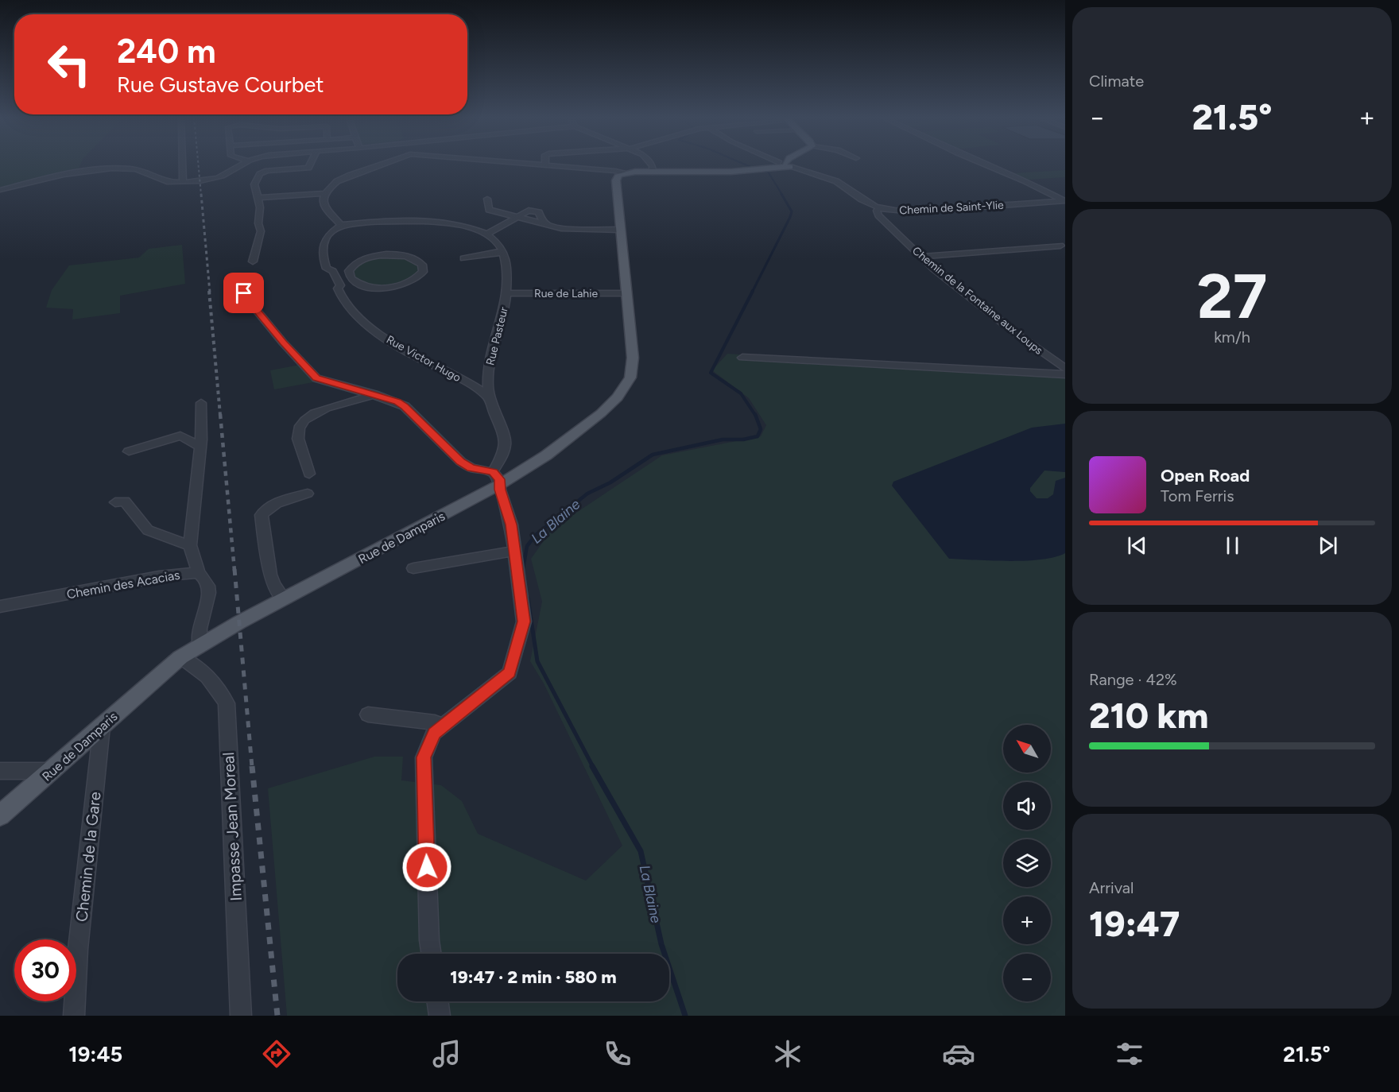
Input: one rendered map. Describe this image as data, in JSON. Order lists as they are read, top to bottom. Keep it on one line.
{"streets":{"main road":["Rue de Damparis"],"street":["Chemin de Saint-Ylie","Rue de Lahie","Chemin de la Fontaine aux Loups","Rue Pasteur","Rue Victor Hugo","Chemin des Acacias","Impasse Jean Moreal","Chemin de la Gare"]},"crossings":[["Chemin de Saint-Ylie","Chemin de la Fontaine aux Loups"],["Rue de Lahie","Rue Pasteur"],["Rue de Lahie","Rue de Damparis"],["Rue Pasteur","Rue Victor Hugo"],["Rue Pasteur","Rue de Damparis"],["Rue de Damparis","Chemin des Acacias"],["Rue de Damparis","Impasse Jean Moreal"],["Rue de Damparis","Chemin de la Gare"]],"water":["La Blaine"],"north":"top left","page":{"tile":["Climate",["27","km/h"],["Range · 42%","210 km"],["Arrival","19:47"]],"turn":["240 m","Rue Gustave Courbet"],"heat":["−","21.5°","+"],"song":["Open Road","Tom Ferris"],"map_buttons":["+","−"],"limit":"30","trip":"19:47 · 2 min · 580 m","tabs":["19:45","21.5°"]}}
